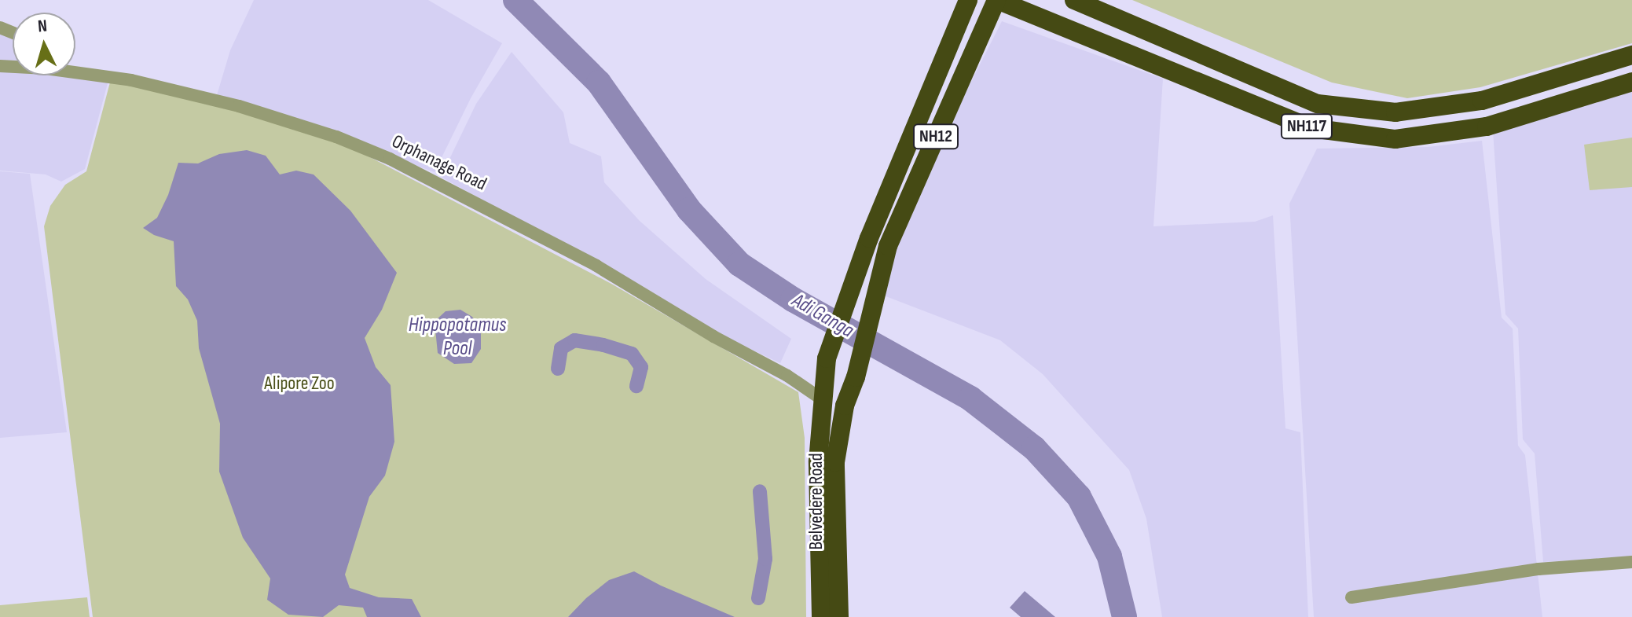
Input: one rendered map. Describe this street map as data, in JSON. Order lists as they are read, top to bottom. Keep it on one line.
{"streets":{"highway":["NH117","NH12","Belvedere Road"],"street":["Orphanage Road"]},"crossings":[["NH117","Belvedere Road"],["Orphanage Road","Belvedere Road"]],"water":["Adi Ganga","Hippopotamus Pool"],"parks":["Alipore Zoo"],"north":"top"}
